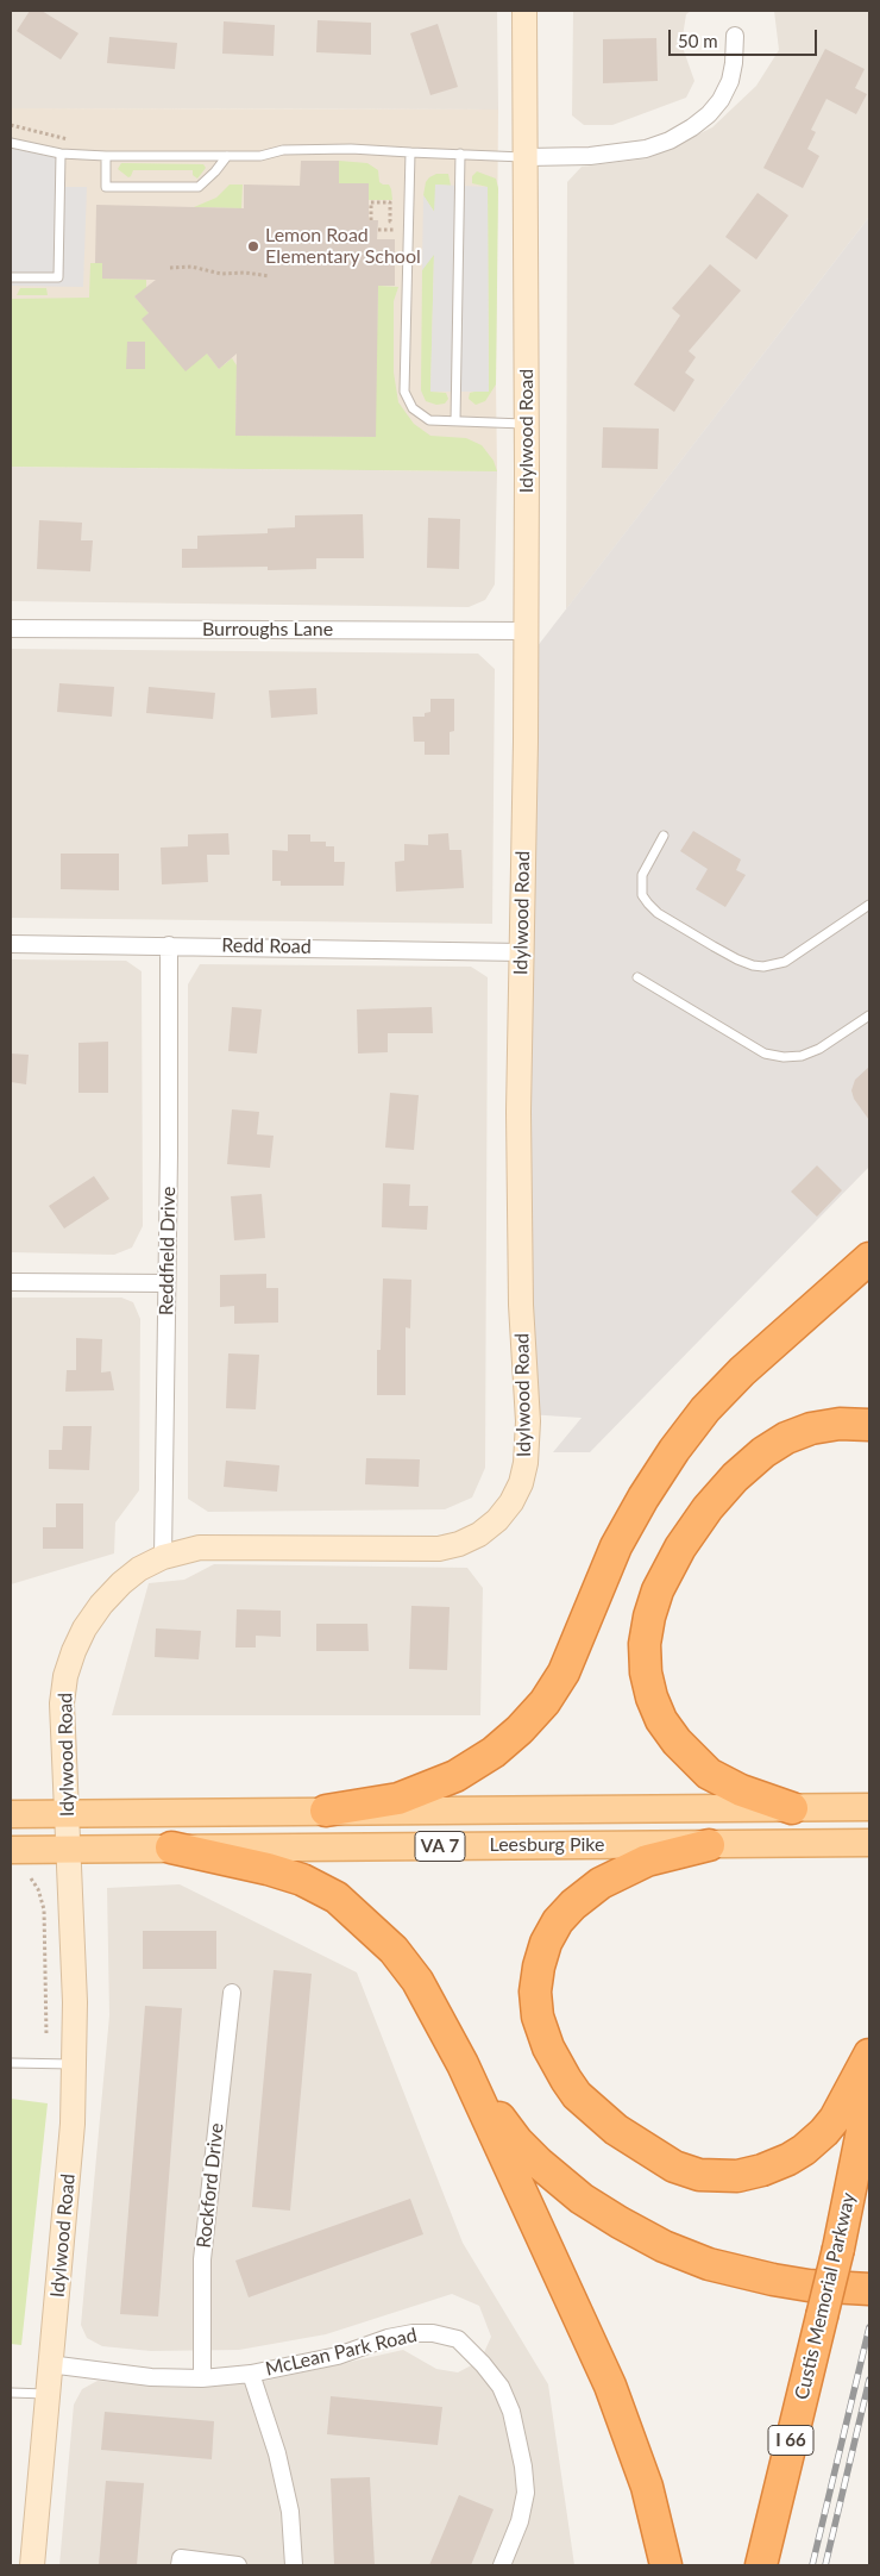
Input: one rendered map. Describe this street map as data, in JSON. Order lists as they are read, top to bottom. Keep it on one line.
{"streets":{"highway":["Custis Memorial Parkway","I 66"],"main road":["Idylwood Road","Leesburg Pike","VA 7"],"street":["Burroughs Lane","Redd Road","Reddfield Drive","Rockford Drive","McLean Park Road"]},"crossings":[["Idylwood Road","Burroughs Lane"],["Idylwood Road","Redd Road"],["Idylwood Road","Reddfield Drive"],["Idylwood Road","Leesburg Pike"],["Idylwood Road","McLean Park Road"],["Redd Road","Reddfield Drive"],["Rockford Drive","McLean Park Road"]],"places":["Lemon Road Elementary School"],"scale_bar":"50 m"}
